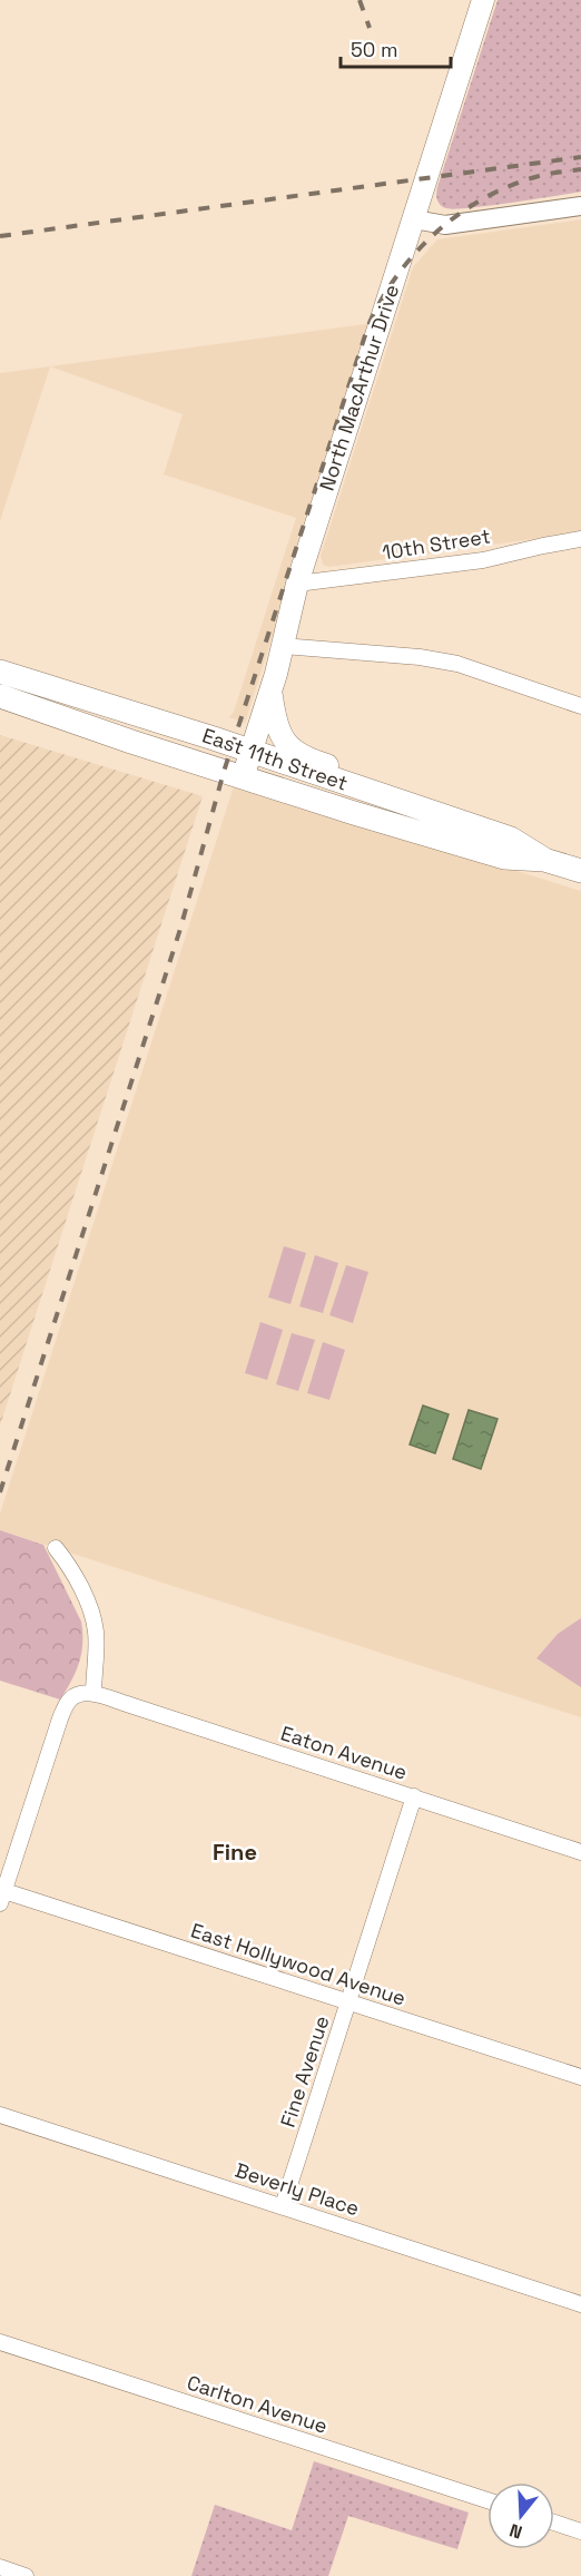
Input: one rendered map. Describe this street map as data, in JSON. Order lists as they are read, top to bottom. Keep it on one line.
{"streets":{"main road":["North MacArthur Drive","East 11th Street"],"street":["10th Street","Eaton Avenue","East Hollywood Avenue","Fine Avenue","Beverly Place","Carlton Avenue"]},"crossings":[["North MacArthur Drive","10th Street"],["North MacArthur Drive","East 11th Street"],["Eaton Avenue","Fine Avenue"],["East Hollywood Avenue","Fine Avenue"],["Fine Avenue","Beverly Place"]],"districts":["Fine"],"scale_bar":"50 m","north":"bottom"}
